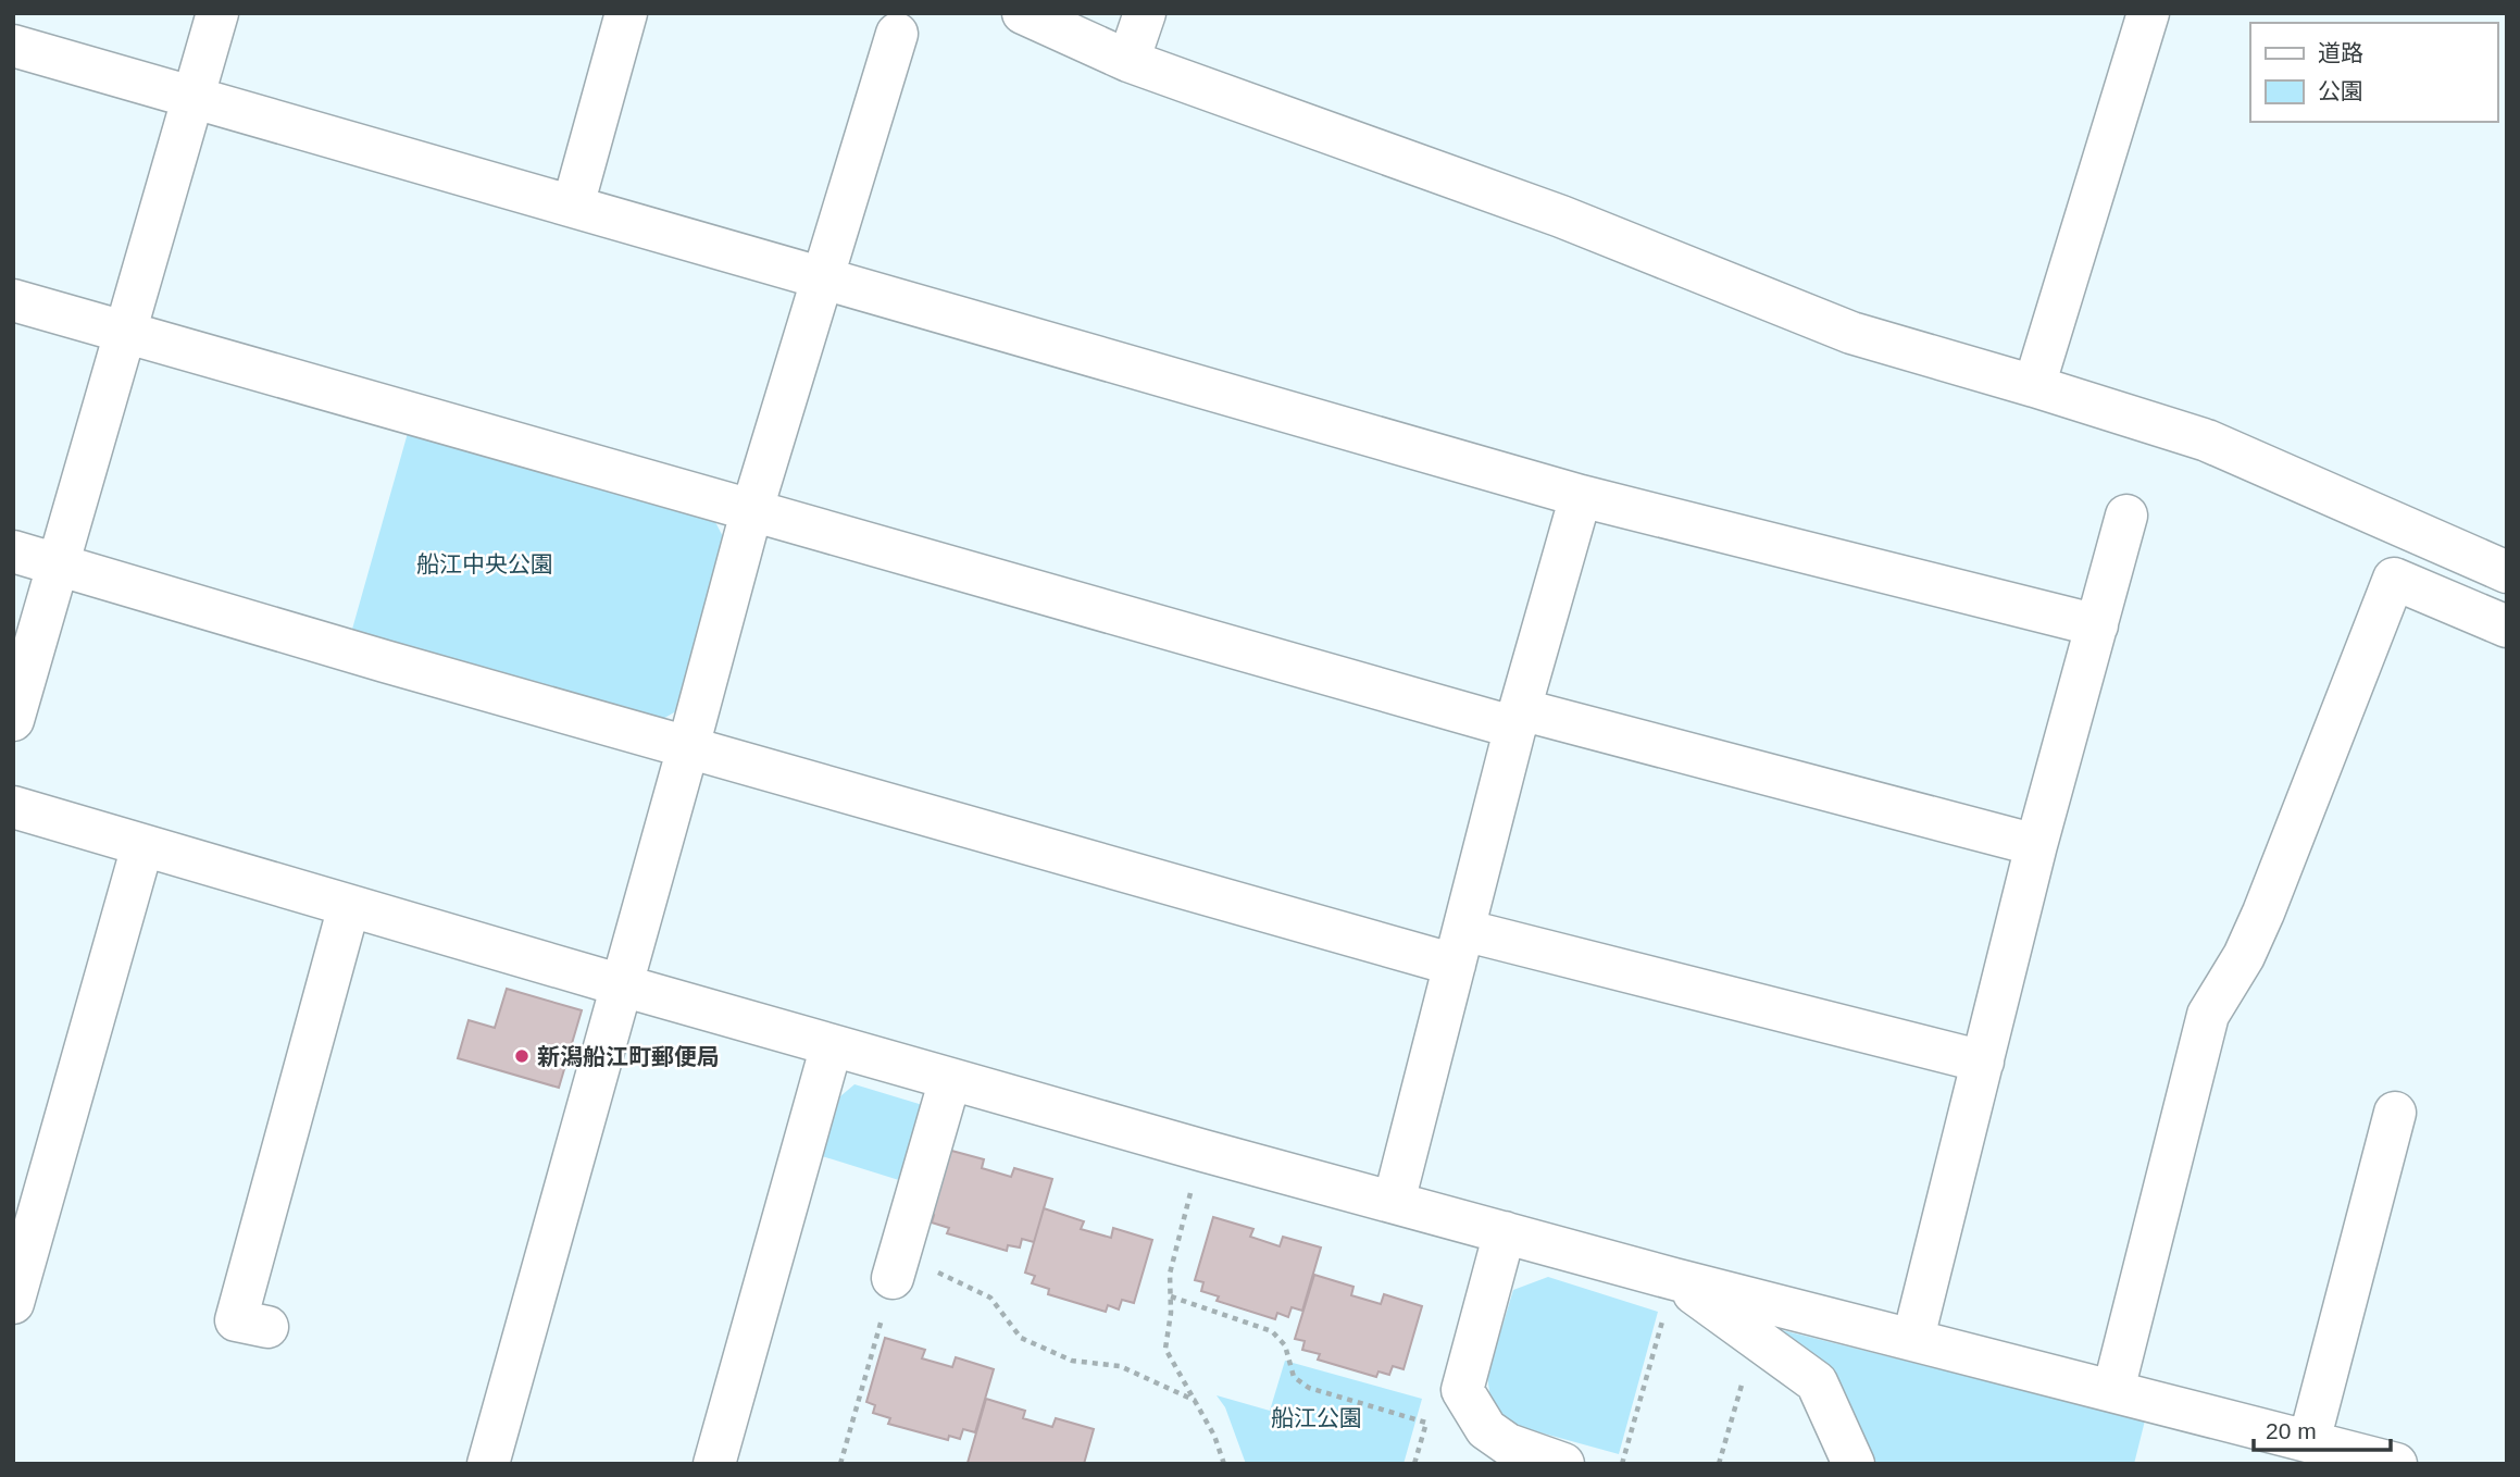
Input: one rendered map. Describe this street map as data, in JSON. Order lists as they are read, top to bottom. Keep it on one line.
{"parks":["船江中央公園","船江公園"],"places":["新潟船江町郵便局"],"legend":["道路","公園"],"scale_bar":"20 m"}
